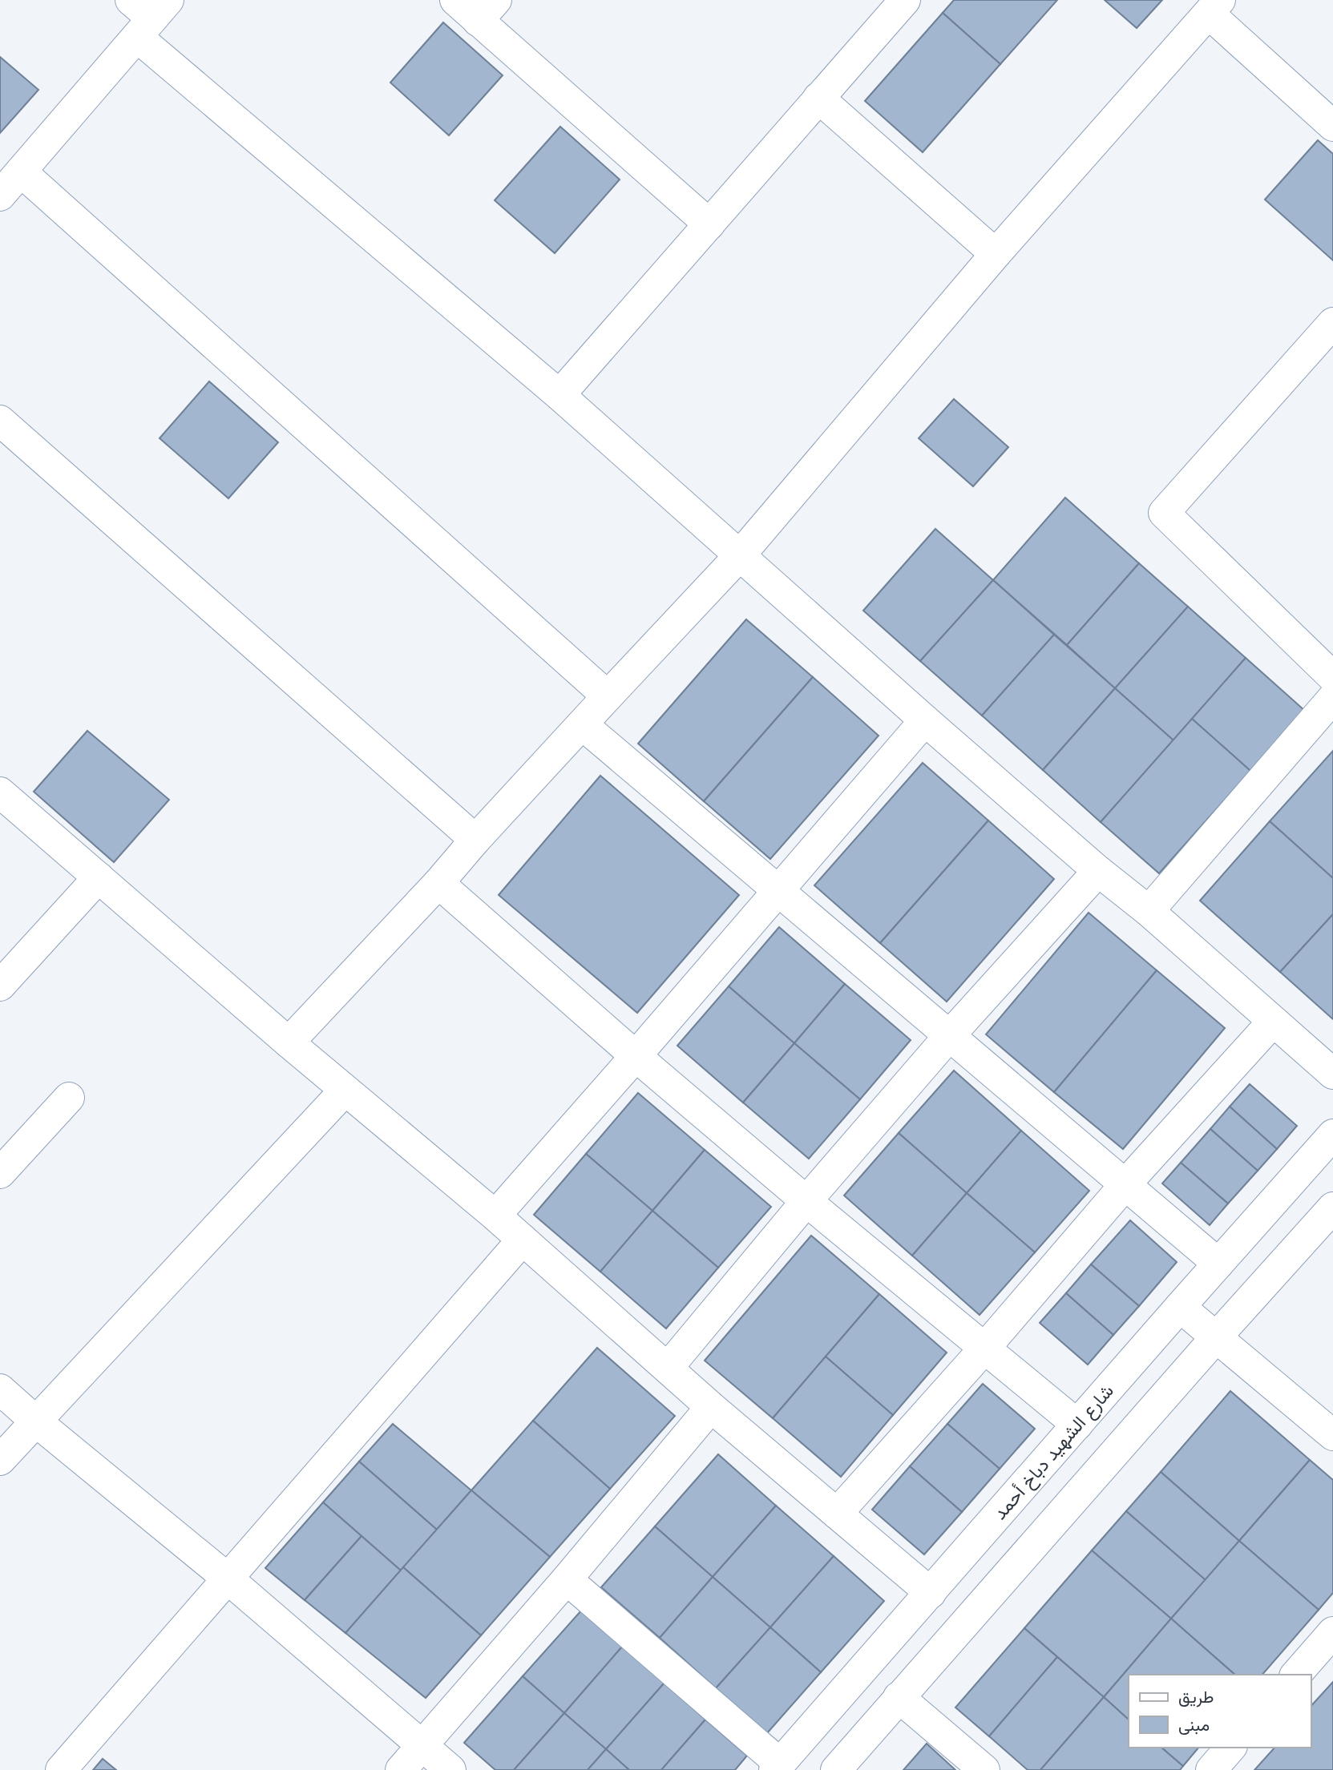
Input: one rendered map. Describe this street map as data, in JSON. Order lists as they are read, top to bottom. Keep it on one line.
{"streets":{"street":["شارع الشهيد دباخ أحمد"]},"legend":["طريق","مبنى"]}
